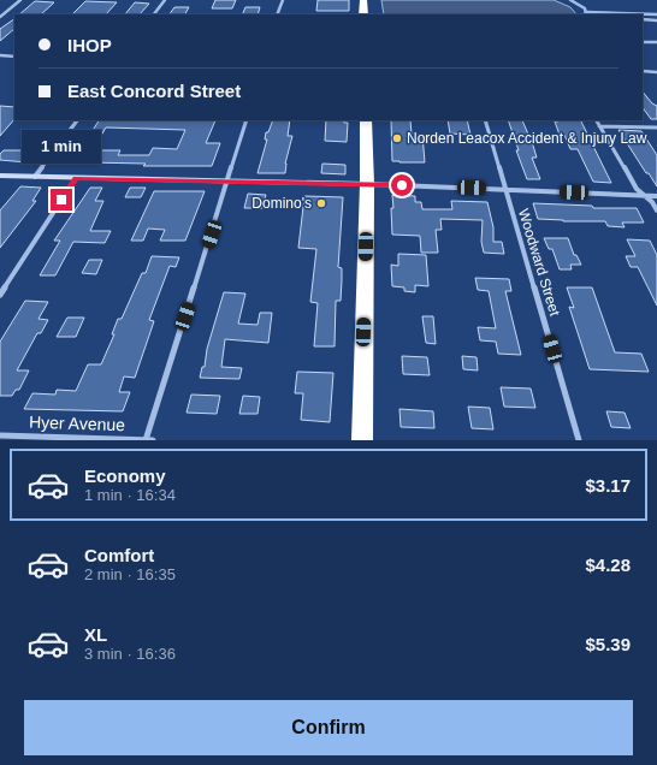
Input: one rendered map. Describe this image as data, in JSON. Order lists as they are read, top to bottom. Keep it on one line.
{"streets":{"street":["Woodward Street","Hyer Avenue"]},"places":["Norden Leacox Accident & Injury Law","Domino's"],"page":{"banner":["IHOP","East Concord Street"],"bubble":"1 min","list":[{"name":"Economy","note":"1 min · 16:34","value":"$3.17"},{"name":"Comfort","note":"2 min · 16:35","value":"$4.28"},{"name":"XL","note":"3 min · 16:36","value":"$5.39"}],"buttons":"Confirm"}}
